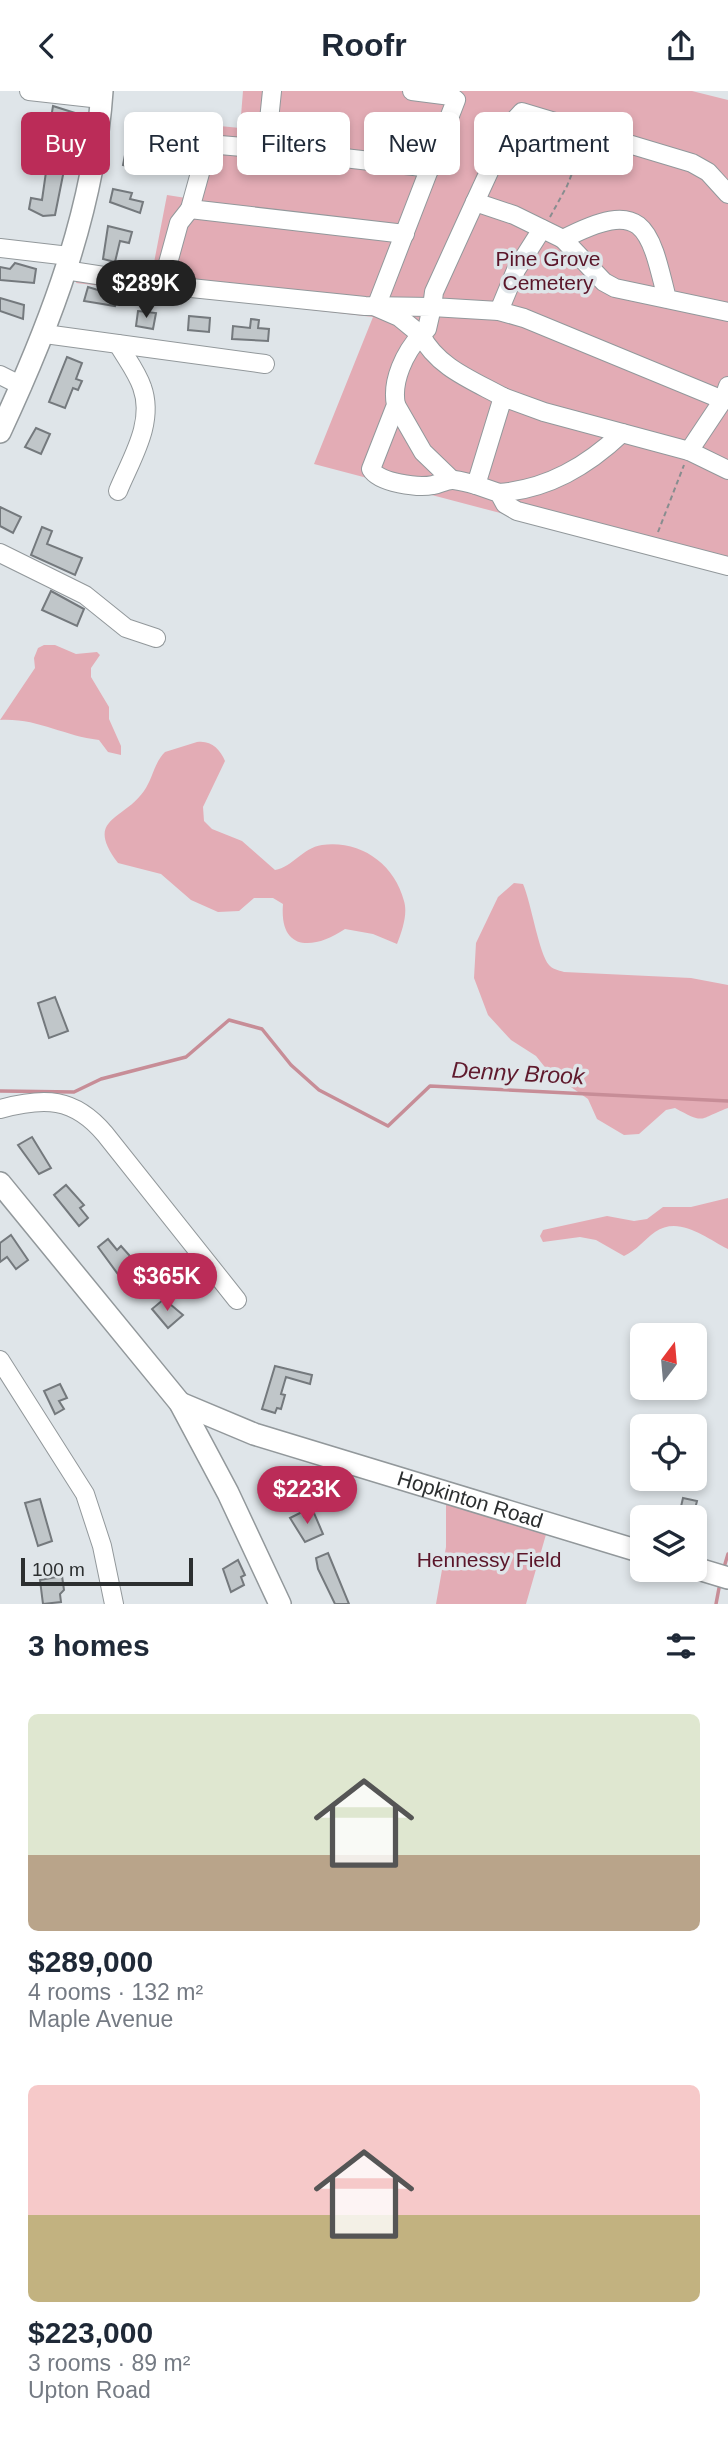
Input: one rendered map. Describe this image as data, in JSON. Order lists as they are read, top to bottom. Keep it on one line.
{"streets":{"main road":["Hopkinton Road"]},"water":["Denny Brook"],"parks":["Pine Grove Cemetery","Hennessy Field"],"scale_bar":"100 m","north":"top","page":{"header":"Roofr","chip":["Buy","Rent","Filters","New","Apartment"],"price":["$289K","$365K","$223K"],"scale":"100 m","heading":"3 homes","list":[{"name":"$289,000","note":"4 rooms · 132 m² · Maple Avenue"},{"name":"$223,000","note":"3 rooms · 89 m² · Upton Road"}]}}
